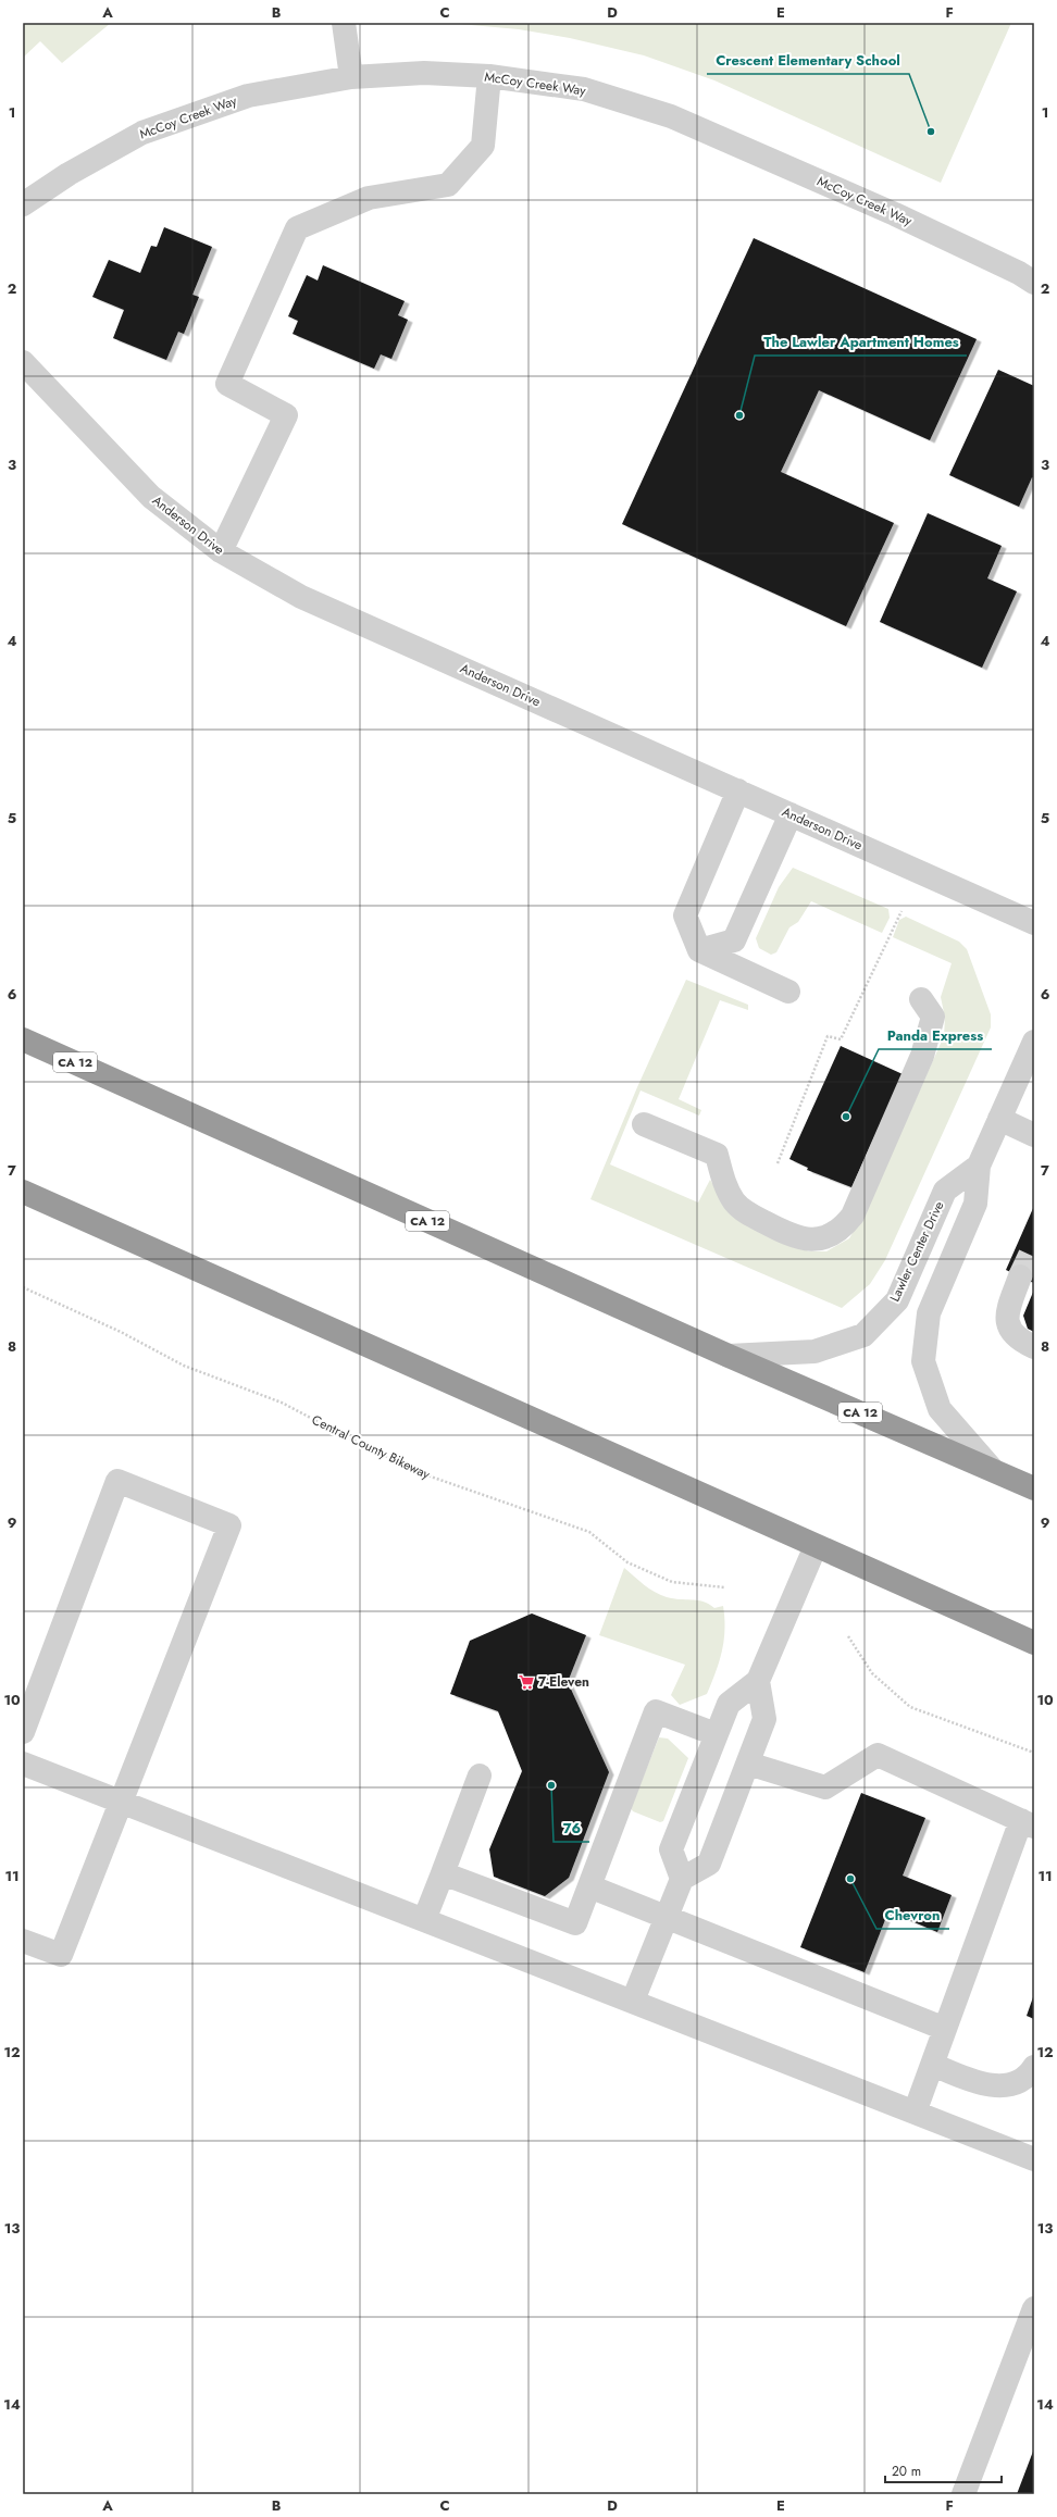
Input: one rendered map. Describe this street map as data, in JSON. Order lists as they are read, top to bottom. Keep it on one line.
{"streets":{"highway":["CA 12"],"street":["McCoy Creek Way","Anderson Drive","Lawler Center Drive"],"path":["Central County Bikeway"]},"crossings":[["CA 12","Lawler Center Drive"]],"places":{"other":["Crescent Elementary School","The Lawler Apartment Homes","Panda Express","76","Chevron"],"supermarket":["7-Eleven"]},"scale_bar":"20 m","grid":{"columns":["A","B","C","D","E","F"],"rows":["1","2","3","4","5","6","7","8","9","10","11","12","13","14"]}}
